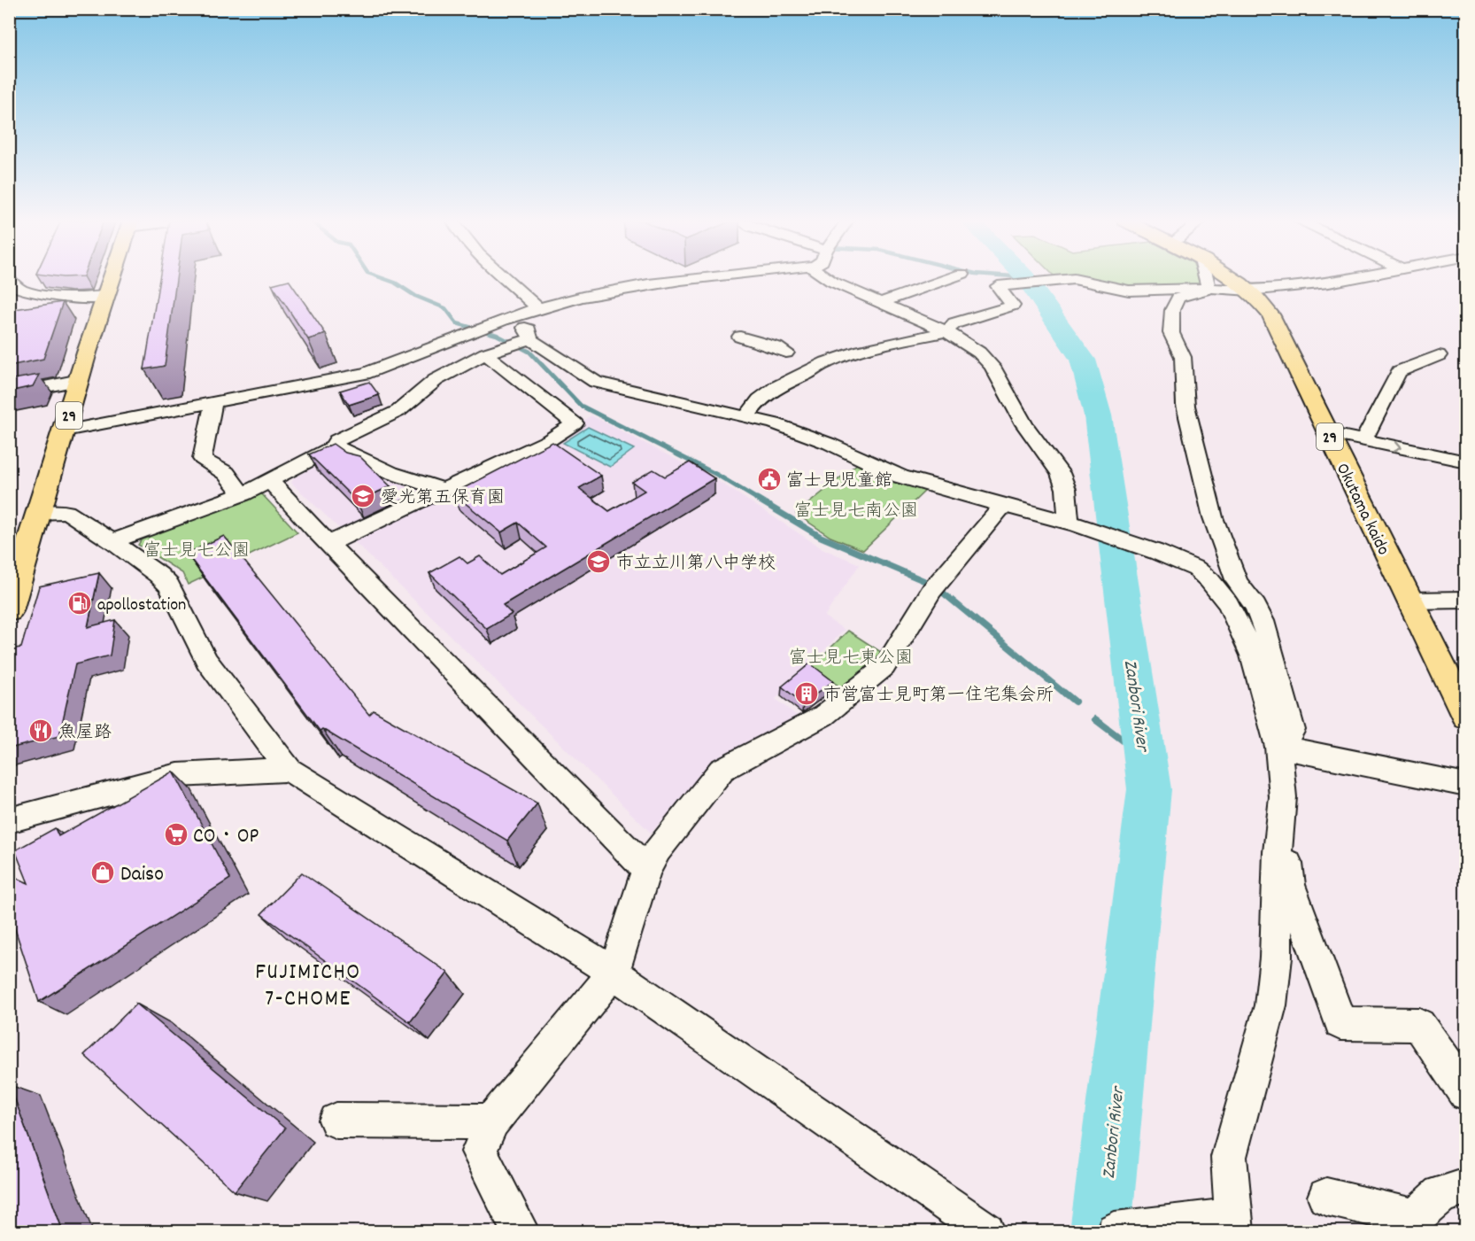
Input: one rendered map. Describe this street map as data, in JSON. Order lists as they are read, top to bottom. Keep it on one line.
{"streets":{"main road":["29","Okutama kaido"]},"districts":["FUJIMICHO 7-CHOME"],"water":["Zanbori River"],"parks":["富士見七南公園","富士見七公園","富士見七東公園"],"places":{"public building":["富士見児童館"],"school or university":["愛光第五保育園","市立立川第八中学校"],"fuel station":["apollostation"],"building":["市営富士見町第一住宅集会所"],"restaurant":["魚屋路"],"supermarket":["CO・OP"],"shop":["Daiso"]}}
